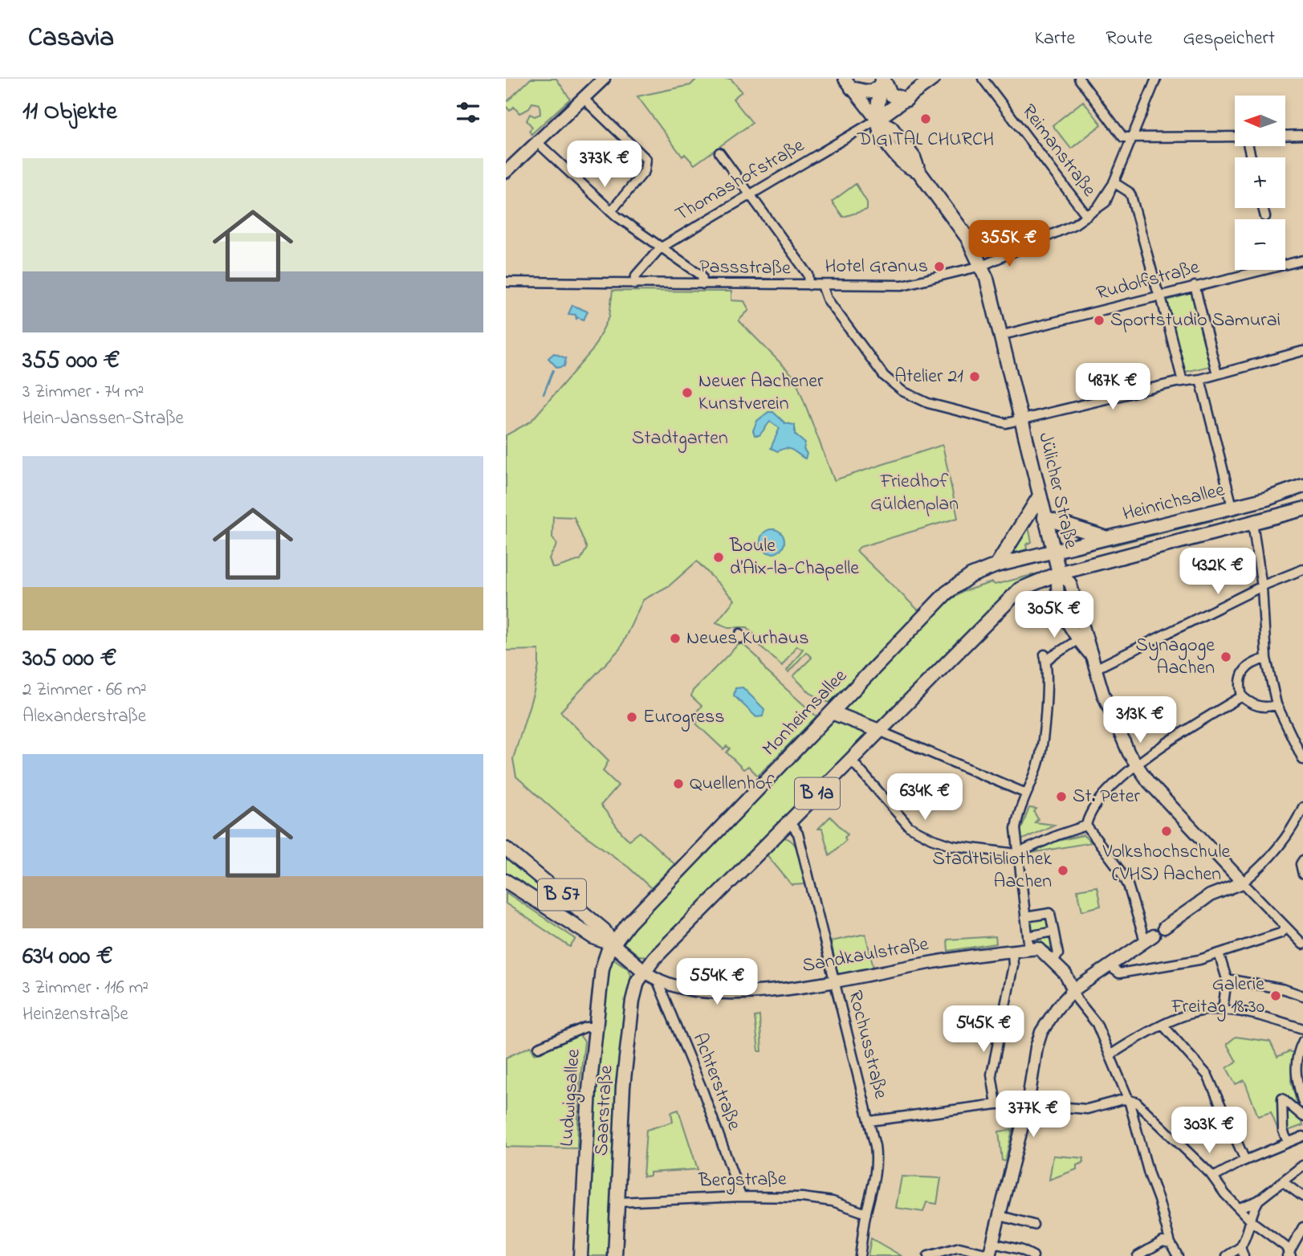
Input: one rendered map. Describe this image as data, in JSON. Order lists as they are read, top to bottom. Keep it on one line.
{"streets":{"main road":["Jülicher Straße","Heinrichsallee","Monheimsallee","B 1a","B 57","Ludwigsallee","Saarstraße"],"street":["Reimanstraße","Thomashofstraße","Passstraße","Rudolfstraße","Sandkaulstraße","Rochusstraße","Achterstraße","Bergstraße"]},"crossings":[["Reimanstraße","Passstraße"],["Thomashofstraße","Passstraße"],["Thomashofstraße","Jülicher Straße"],["Passstraße","Jülicher Straße"],["Rudolfstraße","Jülicher Straße"],["Jülicher Straße","Heinrichsallee"],["Jülicher Straße","Monheimsallee"],["Jülicher Straße","B 1a"],["Heinrichsallee","Monheimsallee"],["Heinrichsallee","B 1a"],["Monheimsallee","B 57"],["Monheimsallee","Ludwigsallee"],["B 1a","B 57"],["B 1a","Sandkaulstraße"],["B 1a","Rochusstraße"],["B 1a","Saarstraße"],["B 57","Sandkaulstraße"],["B 57","Ludwigsallee"],["B 57","Saarstraße"],["Sandkaulstraße","Rochusstraße"],["Sandkaulstraße","Achterstraße"],["Sandkaulstraße","Saarstraße"],["Rochusstraße","Bergstraße"],["Achterstraße","Bergstraße"],["Saarstraße","Bergstraße"]],"parks":["Stadtgarten","Friedhof Güldenplan"],"places":["DIGITAL CHURCH","Hotel Granus","Sportstudio Samurai","Atelier 21","Neuer Aachener Kunstverein","Boule d’Aix-la-Chapelle","Neues Kurhaus","Synagoge Aachen","Eurogress","Quellenhof","St. Peter","Volkshochschule (VHS) Aachen","Stadtbibliothek Aachen","Galerie Freitag 18.30"],"north":"left","page":{"header":"Casavia","nav":["Karte","Route","Gespeichert"],"heading":"11 Objekte","map_buttons":["+","−"],"price":["373K €","355K €","487K €","432K €","305K €","313K €","634K €","554K €","545K €","377K €","303K €"],"list":[{"name":"355 000 €","note":"3 Zimmer · 74 m² · Hein-Janssen-Straße"},{"name":"305 000 €","note":"2 Zimmer · 66 m² · Alexanderstraße"},{"name":"634 000 €","note":"3 Zimmer · 116 m² · Heinzenstraße"}]}}
